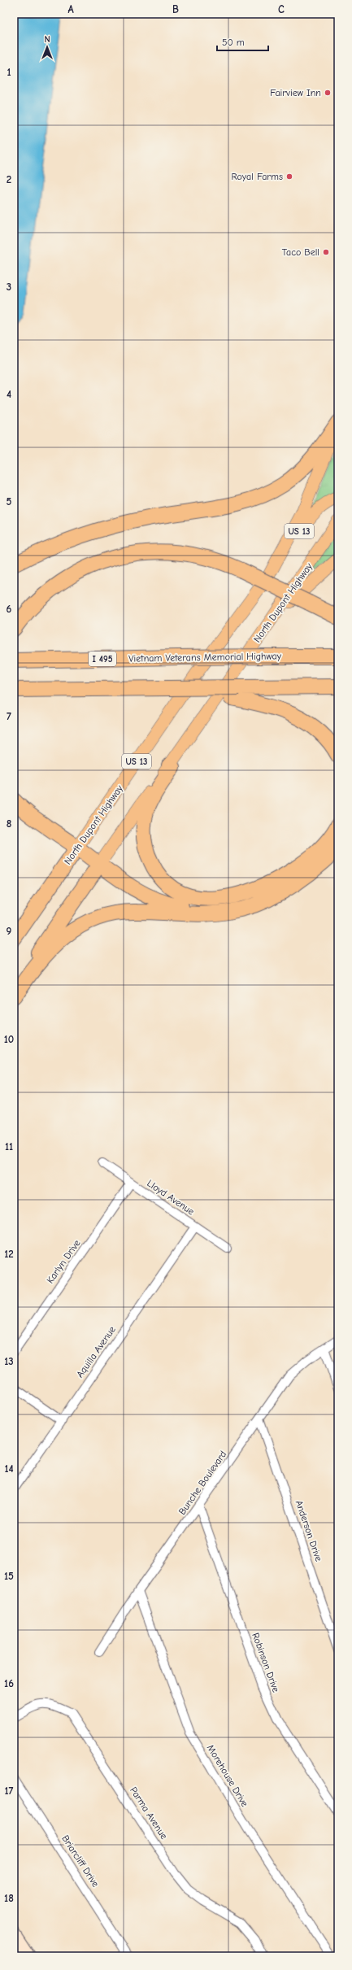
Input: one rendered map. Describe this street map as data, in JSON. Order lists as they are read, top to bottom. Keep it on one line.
{"streets":{"highway":["US 13","North Dupont Highway","Vietnam Veterans Memorial Highway","I 495"],"street":["Lloyd Avenue","Karlyn Drive","Aquilla Avenue","Bunche Boulevard","Anderson Drive","Robinson Drive","Morehouse Drive","Parma Avenue","Briarcliff Drive"]},"crossings":[["US 13","North Dupont Highway"],["Lloyd Avenue","Karlyn Drive"],["Lloyd Avenue","Aquilla Avenue"],["Bunche Boulevard","Anderson Drive"],["Bunche Boulevard","Robinson Drive"],["Bunche Boulevard","Morehouse Drive"]],"places":["Fairview Inn","Royal Farms","Taco Bell"],"scale_bar":"50 m","north":"top","grid":{"columns":["A","B","C"],"rows":["1","2","3","4","5","6","7","8","9","10","11","12","13","14","15","16","17","18"]}}
